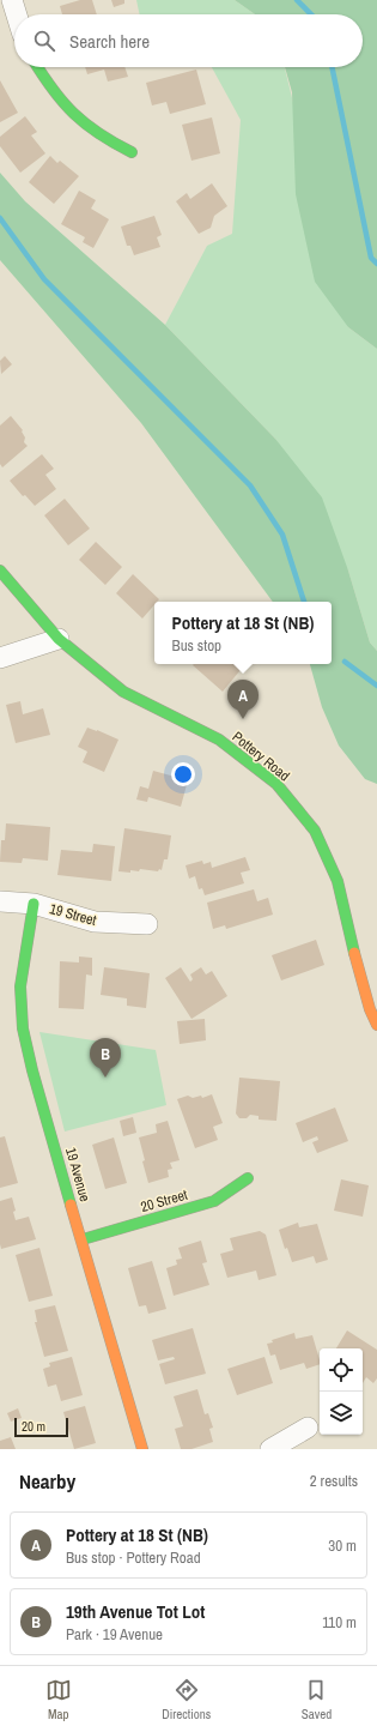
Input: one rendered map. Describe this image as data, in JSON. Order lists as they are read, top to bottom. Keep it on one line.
{"streets":{"street":["Pottery Road","19 Street","19 Avenue","20 Street"]},"crossings":[["19 Street","19 Avenue"],["19 Avenue","20 Street"]],"scale_bar":"20 m","page":{"search":"Search here","popup":["Pottery at 18 St (NB)","Bus stop"],"pins":["A","B"],"scale":"20 m","heading":["Nearby","2 results"],"list":[{"mark":"A","name":"Pottery at 18 St (NB)","note":"Bus stop · Pottery Road","value":"30 m"},{"mark":"B","name":"19th Avenue Tot Lot","note":"Park · 19 Avenue","value":"110 m"}],"nav":["Map","Directions","Saved"]}}
